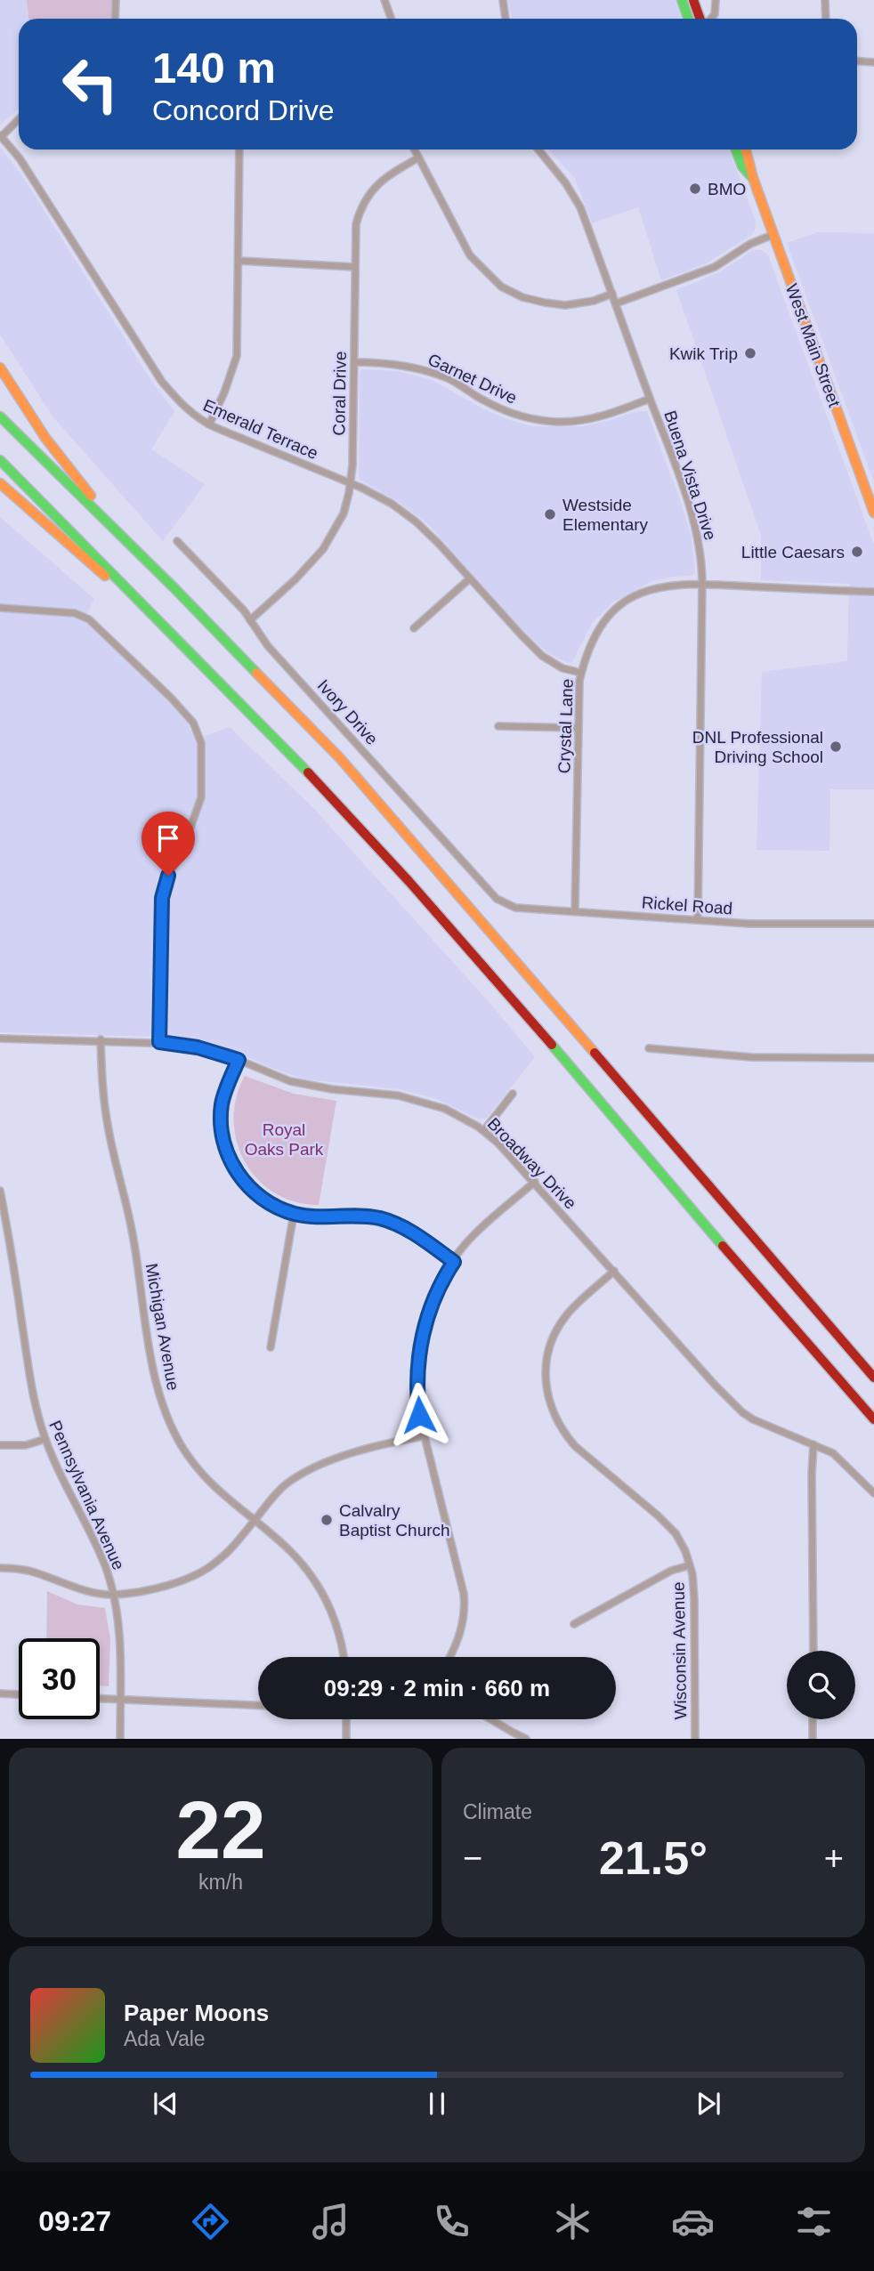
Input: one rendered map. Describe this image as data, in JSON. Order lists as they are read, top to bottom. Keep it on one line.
{"streets":{"main road":["West Main Street"],"street":["Garnet Drive","Coral Drive","Emerald Terrace","Buena Vista Drive","Ivory Drive","Crystal Lane","Rickel Road","Broadway Drive","Michigan Avenue","Pennsylvania Avenue","Wisconsin Avenue"]},"crossings":[["Garnet Drive","Coral Drive"],["Garnet Drive","Buena Vista Drive"],["Coral Drive","Emerald Terrace"],["Coral Drive","Ivory Drive"],["Emerald Terrace","Crystal Lane"],["Buena Vista Drive","Crystal Lane"],["Buena Vista Drive","Rickel Road"],["Ivory Drive","Rickel Road"],["Crystal Lane","Rickel Road"],["Broadway Drive","Michigan Avenue"],["Broadway Drive","Wisconsin Avenue"]],"parks":["Royal Oaks Park"],"places":["BMO","Kwik Trip","Westside Elementary","Little Caesars","DNL Professional Driving School","Calvalry Baptist Church"],"page":{"turn":["140 m","Concord Drive"],"limit":"30","trip":"09:29 · 2 min · 660 m","tile":[["22","km/h"],"Climate"],"heat":["−","21.5°","+"],"song":["Paper Moons","Ada Vale"],"tabs":"09:27"}}
